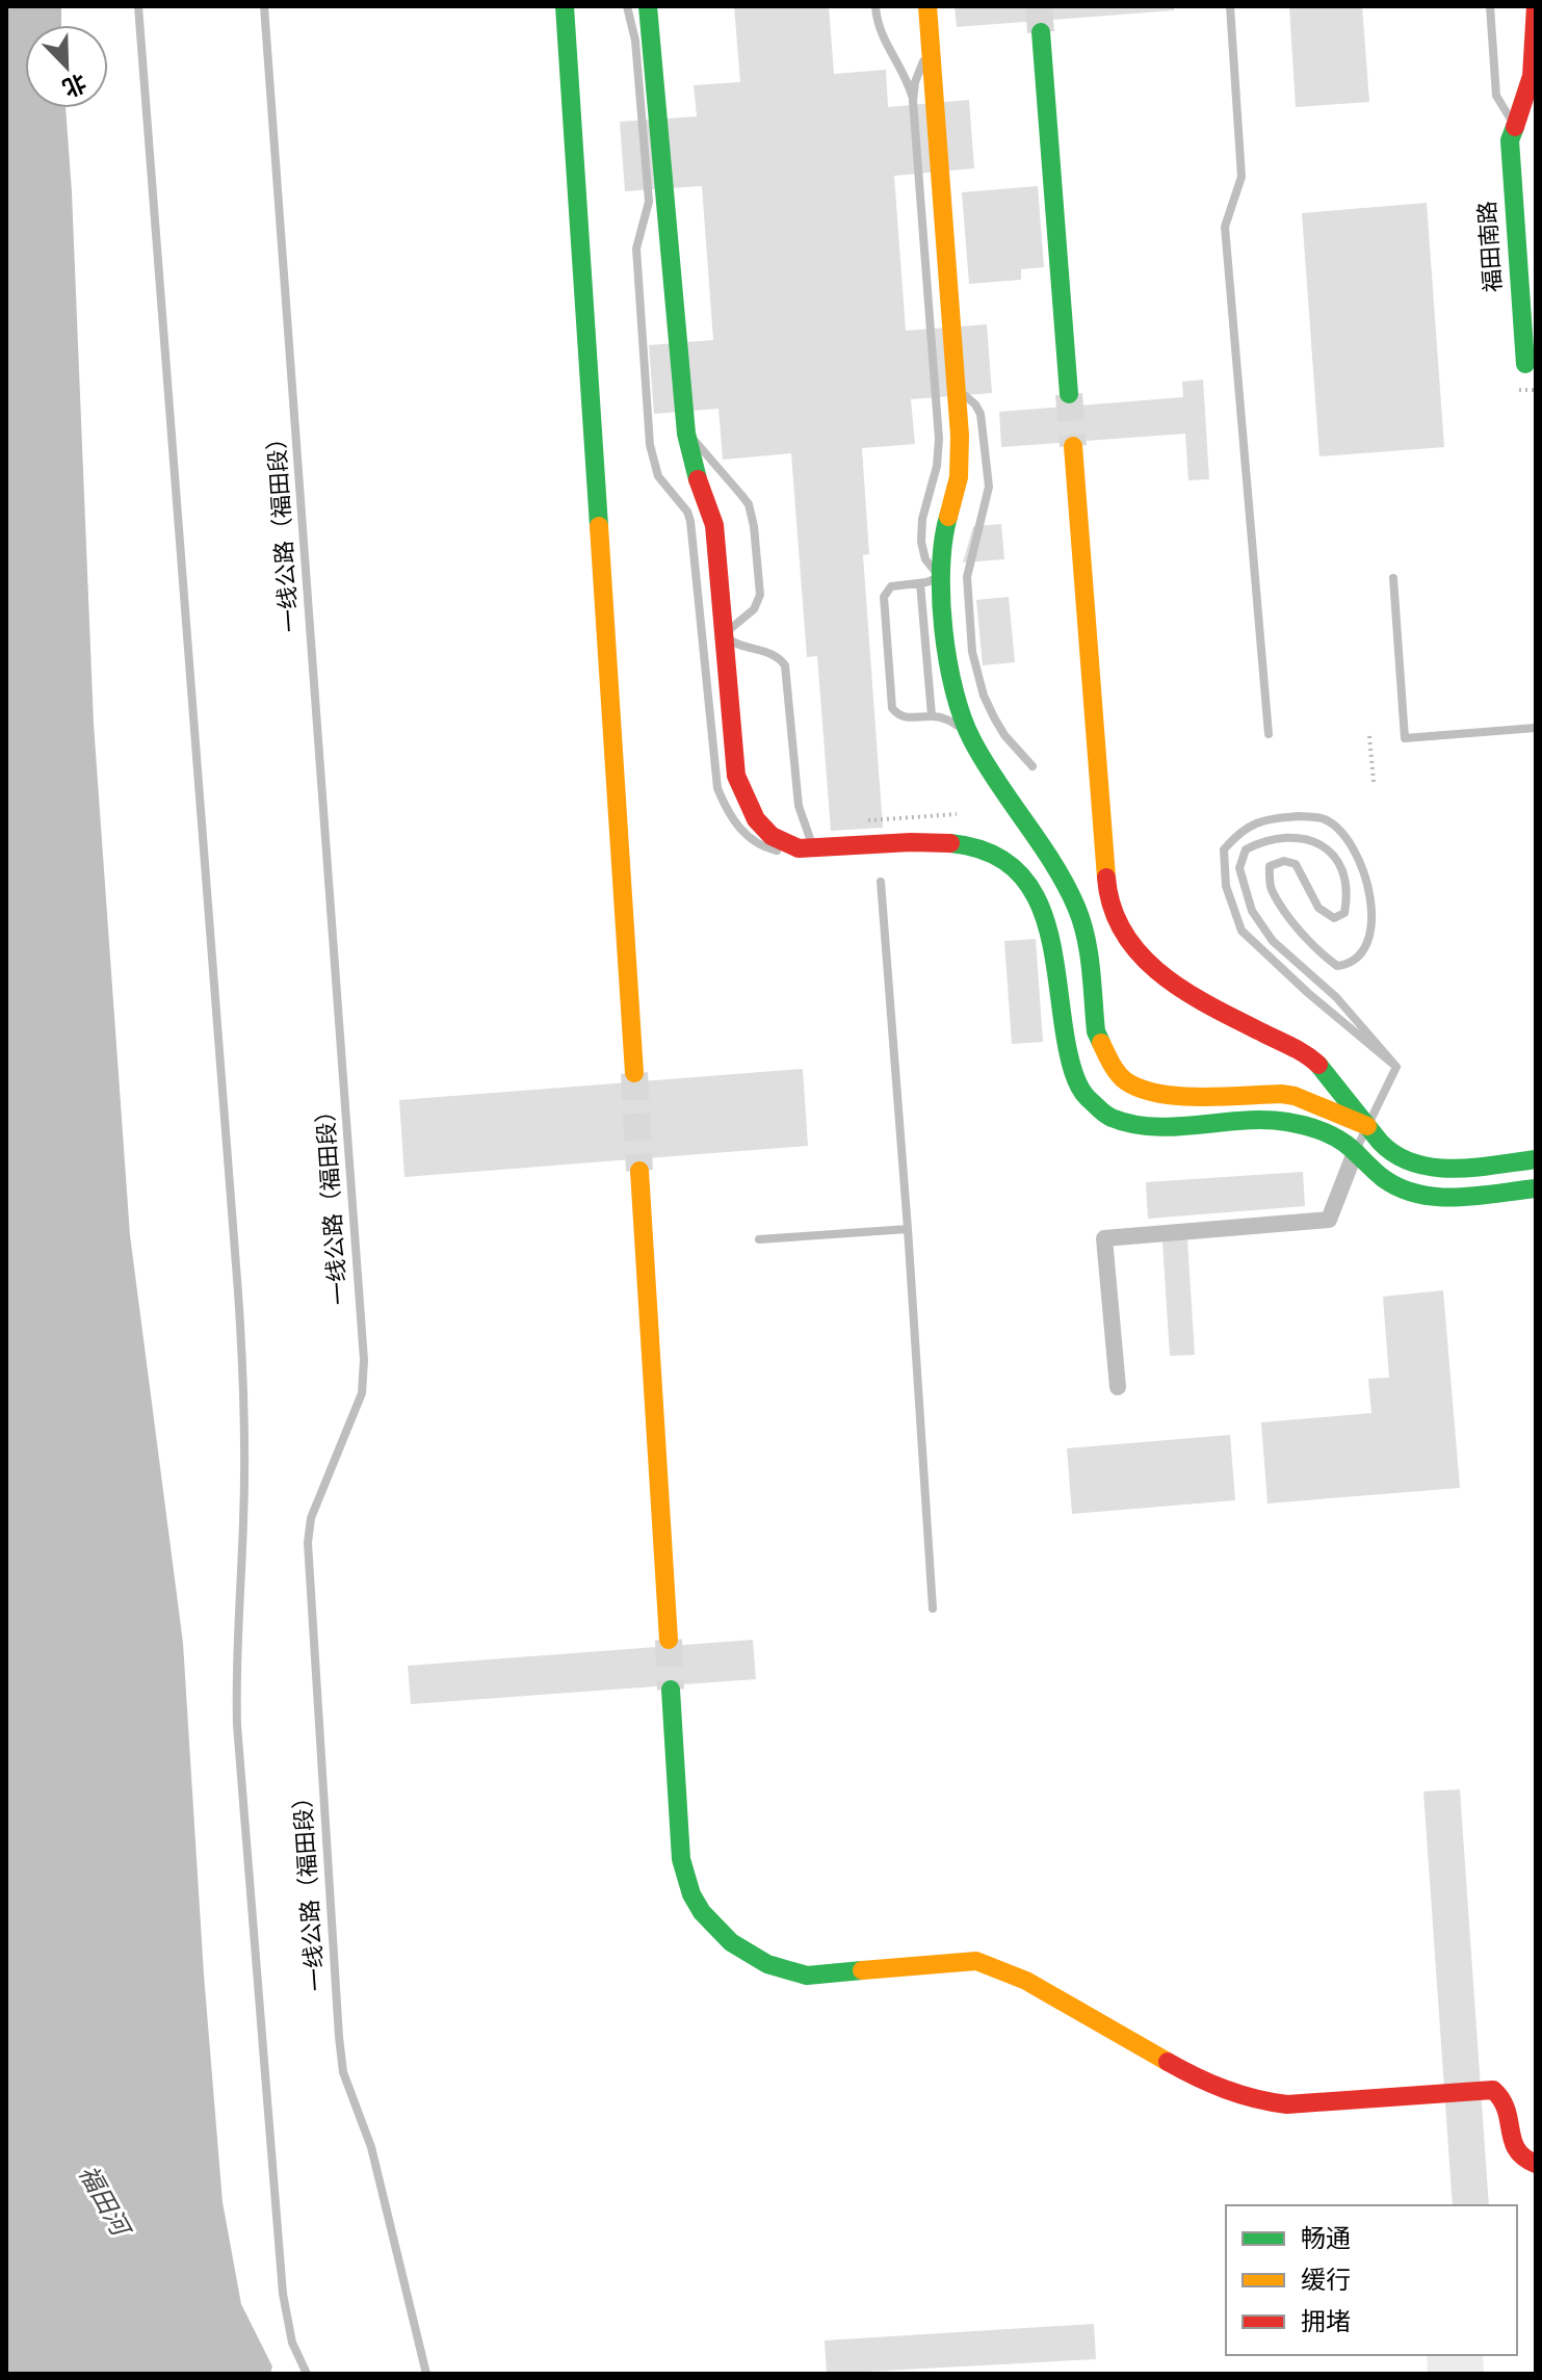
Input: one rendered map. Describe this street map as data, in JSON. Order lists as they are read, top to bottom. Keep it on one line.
{"streets":{"main road":["福田南路"],"lane":["一线公路（福田段）"]},"water":["福田河"],"legend":["畅通","缓行","拥堵"],"north":"bottom right"}
